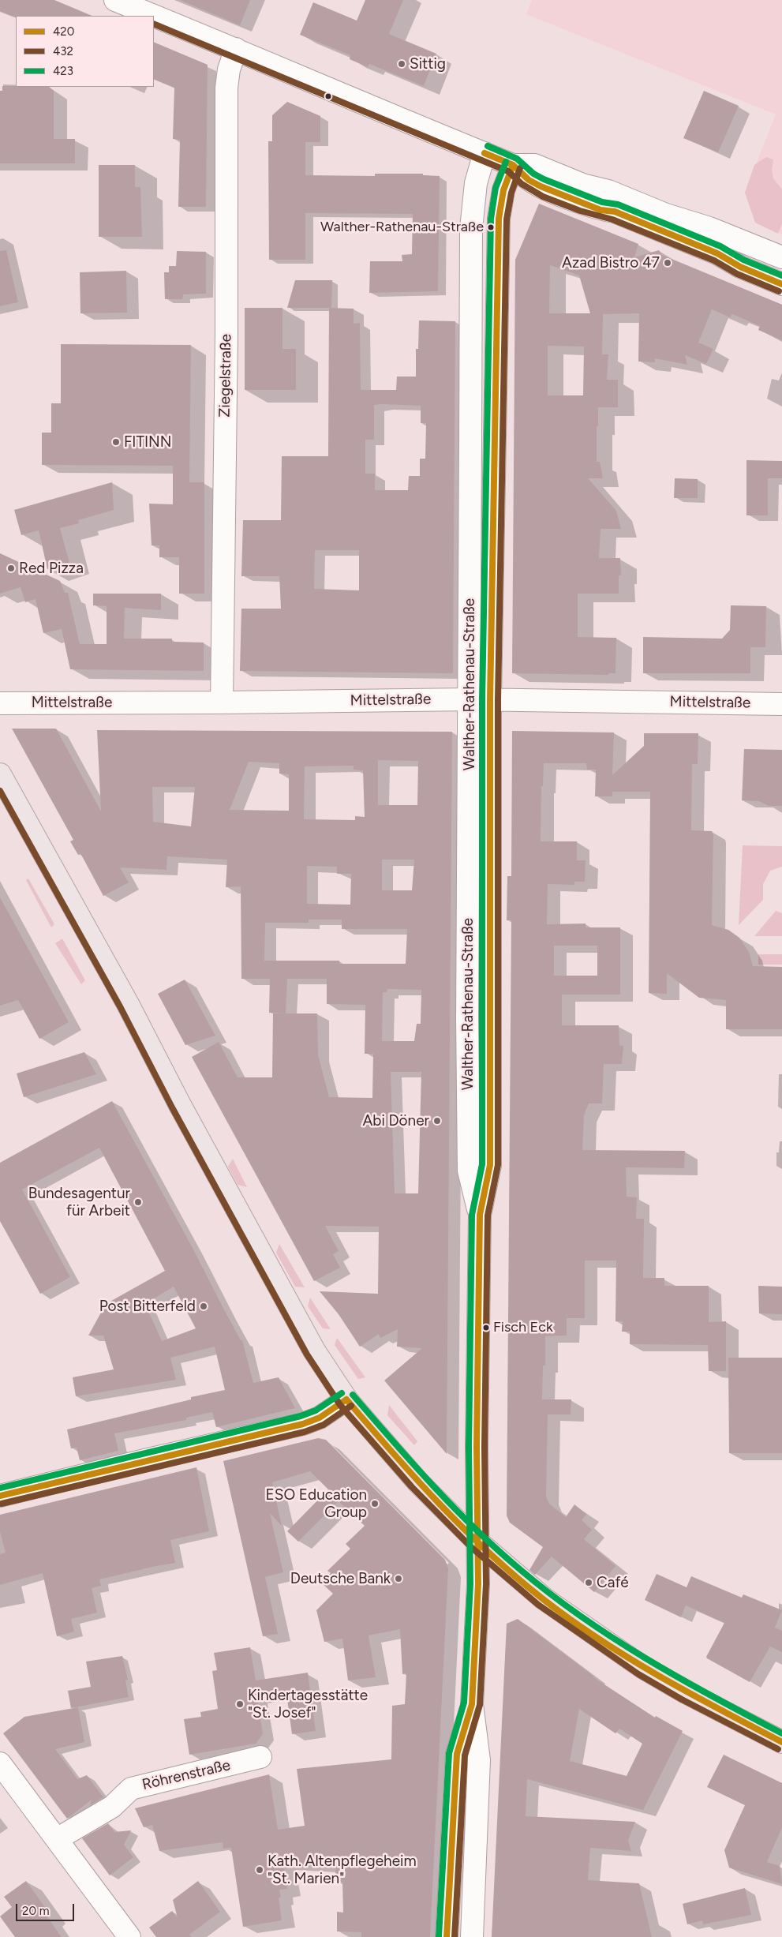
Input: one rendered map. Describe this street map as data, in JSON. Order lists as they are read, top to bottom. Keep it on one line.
{"streets":{"street":["Ziegelstraße","Walther-Rathenau-Straße","Mittelstraße","Röhrenstraße"]},"crossings":[["Ziegelstraße","Mittelstraße"],["Walther-Rathenau-Straße","Mittelstraße"]],"places":["Sittig","Walther-Rathenau-Straße","Azad Bistro 47","FITINN","Red Pizza","Abi Döner","Bundesagentur für Arbeit","Post Bitterfeld","Fisch Eck","ESO Education Group","Deutsche Bank","Café","Kindertagesstätte \"St. Josef\"","Kath. Altenpflegeheim \"St. Marien\""],"lines":["transit line 432","transit line 423","transit line 420"],"legend":["420","432","423"],"scale_bar":"20 m"}
